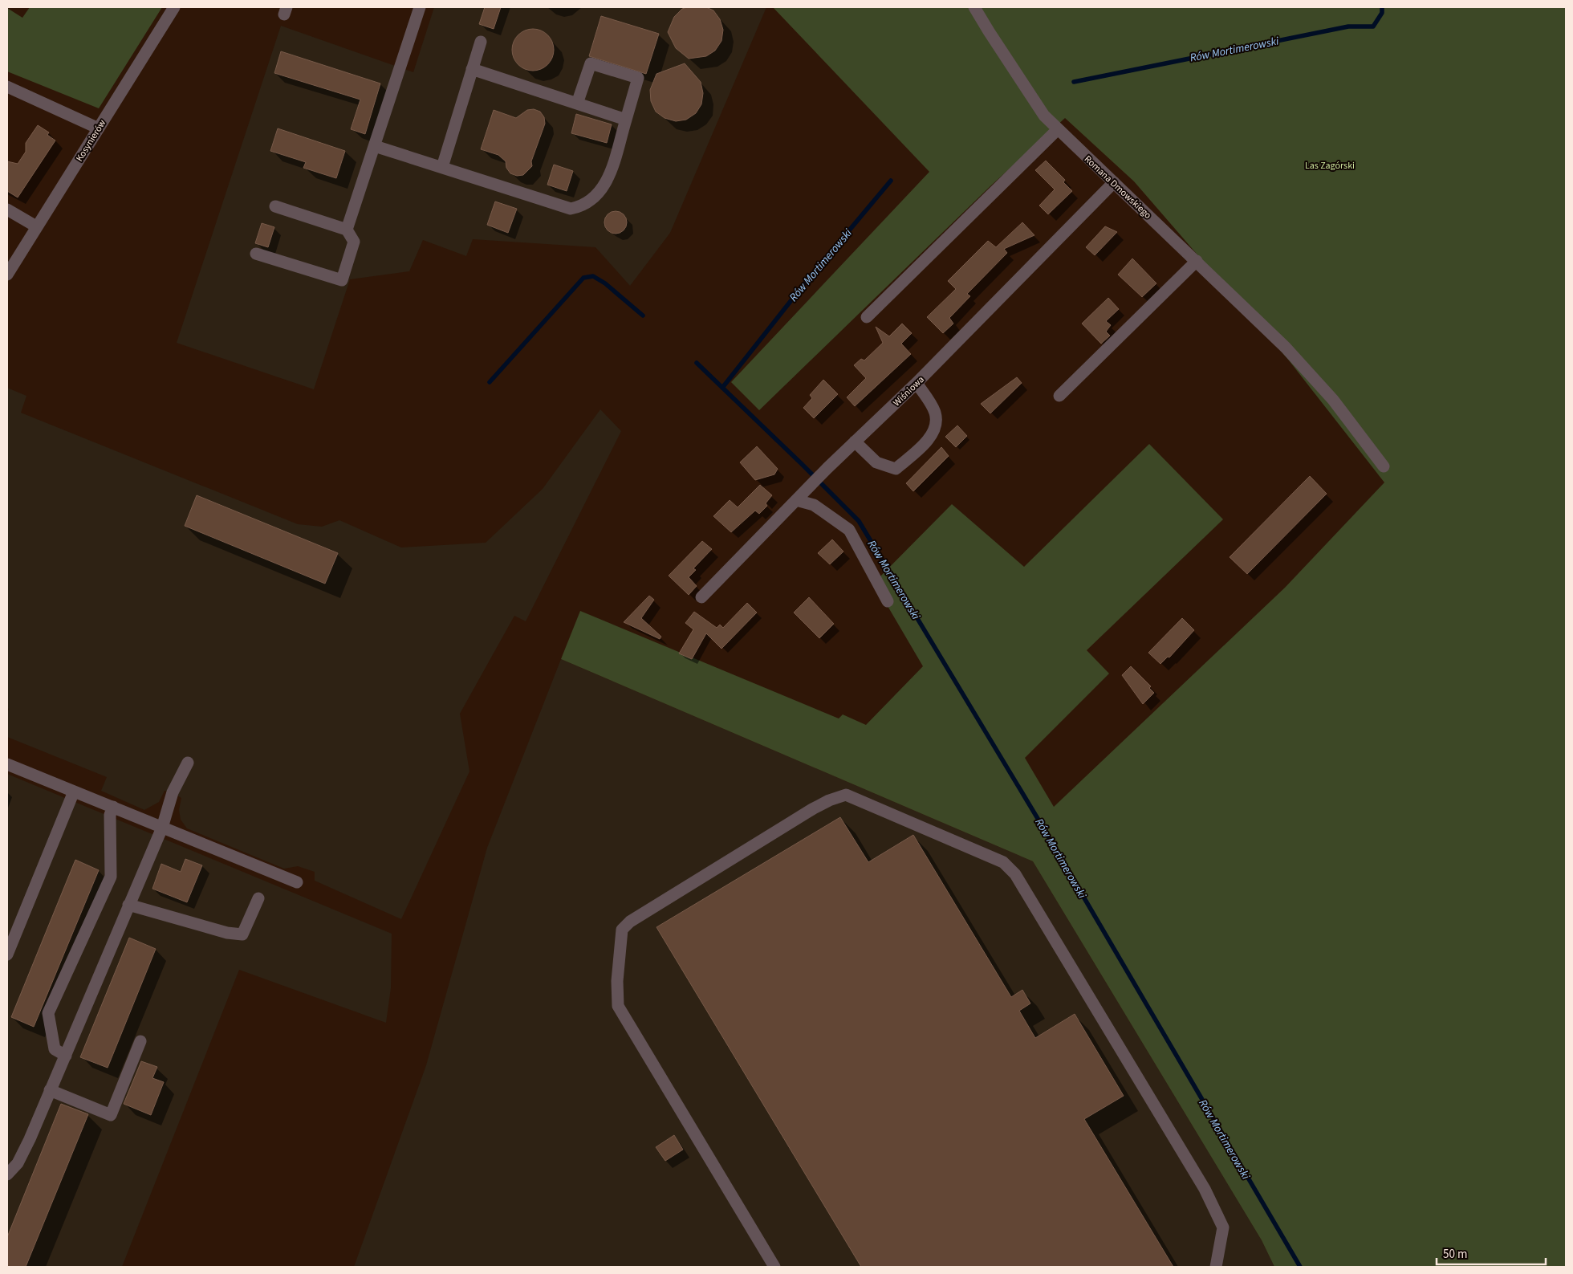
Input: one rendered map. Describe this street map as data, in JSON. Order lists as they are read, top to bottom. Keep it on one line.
{"streets":{"street":["Kosynierów","Romana Dmowskiego","Wiśniowa"]},"crossings":[["Romana Dmowskiego","Wiśniowa"]],"water":["Rów Mortimerowski"],"parks":["Las Zagórski"],"scale_bar":"50 m"}
